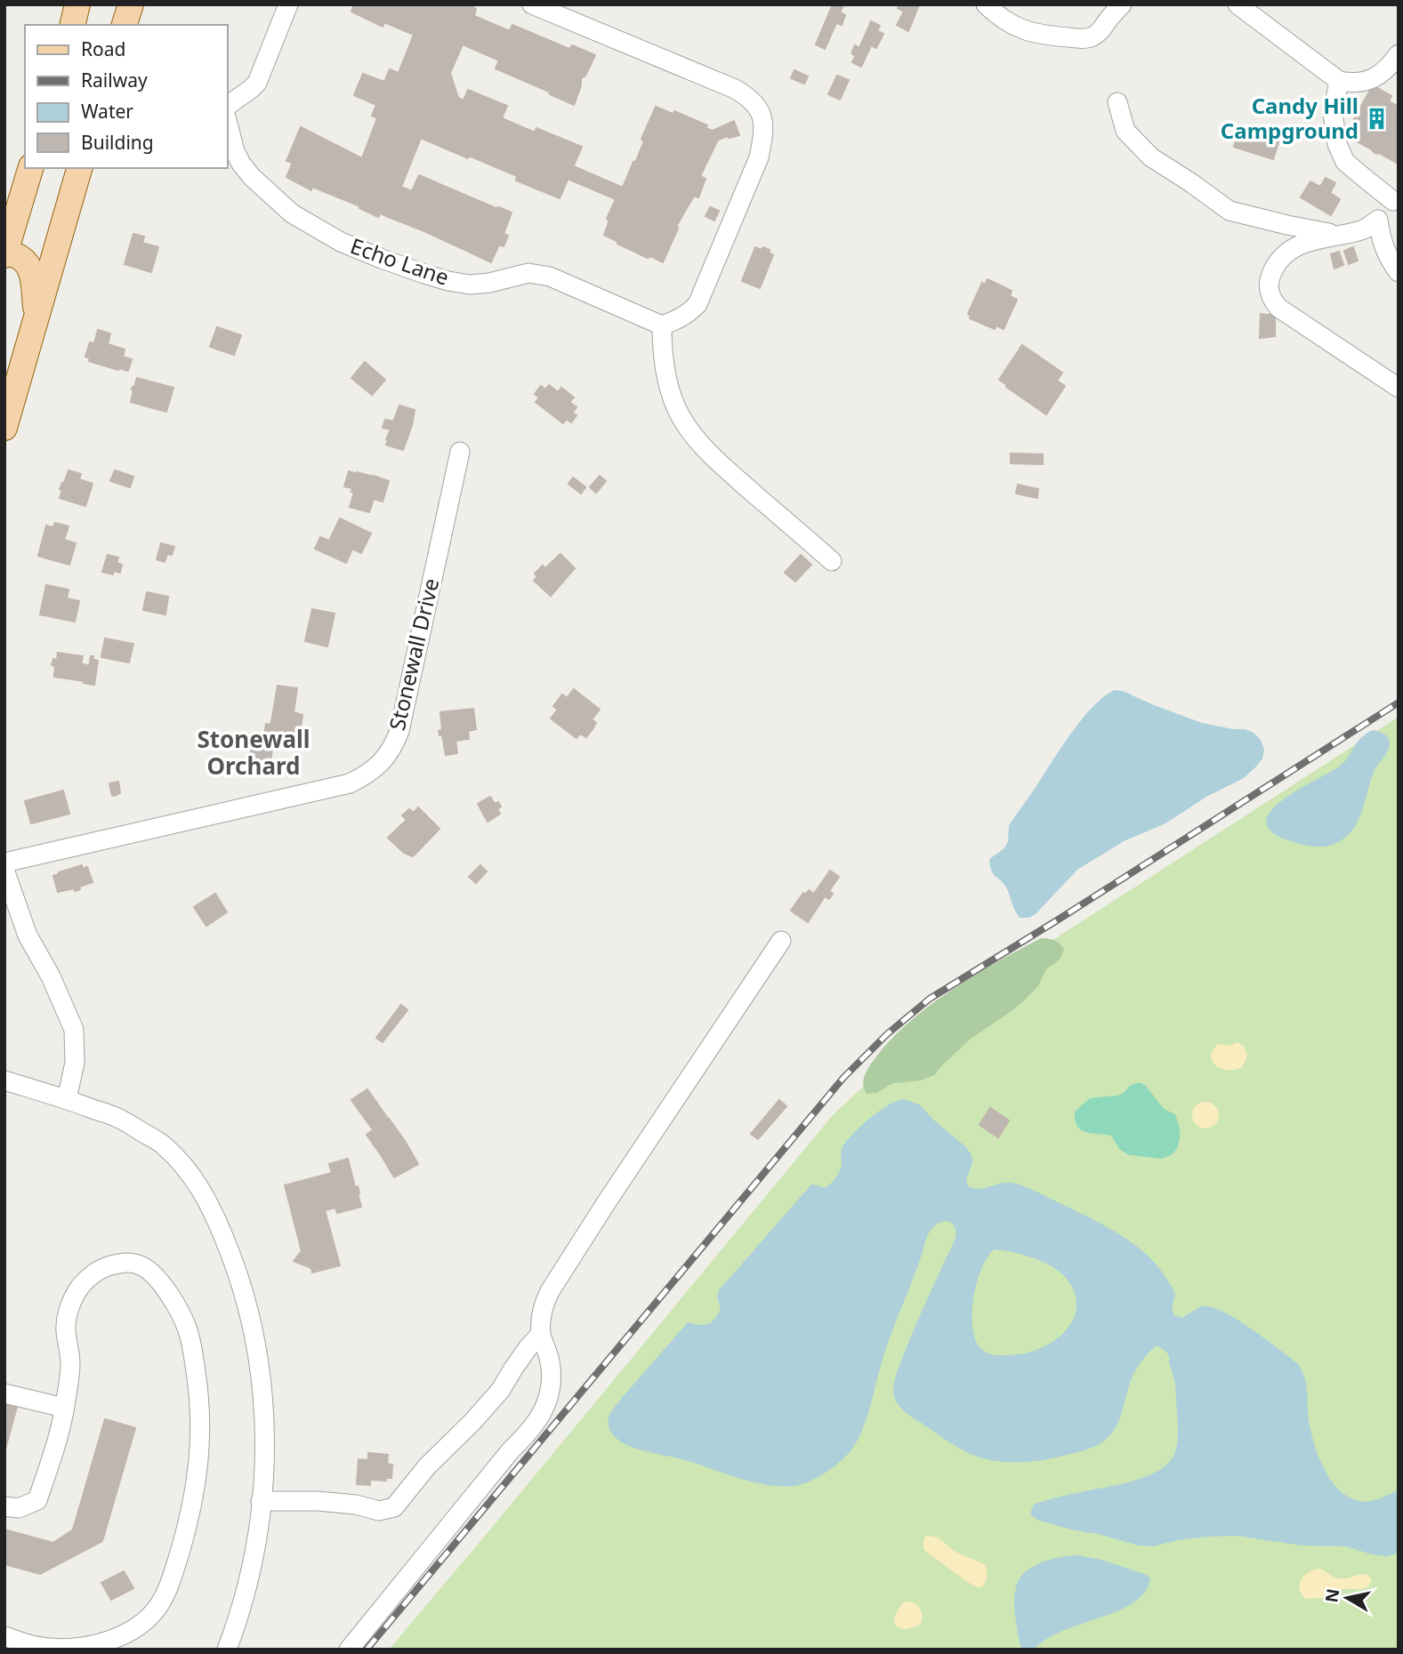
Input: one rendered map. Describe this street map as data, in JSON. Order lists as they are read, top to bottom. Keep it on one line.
{"streets":{"street":["Echo Lane","Stonewall Drive"]},"districts":["Stonewall Orchard"],"places":{"building":["Candy Hill Campground"]},"legend":["Road","Railway","Water","Building"],"north":"left"}
